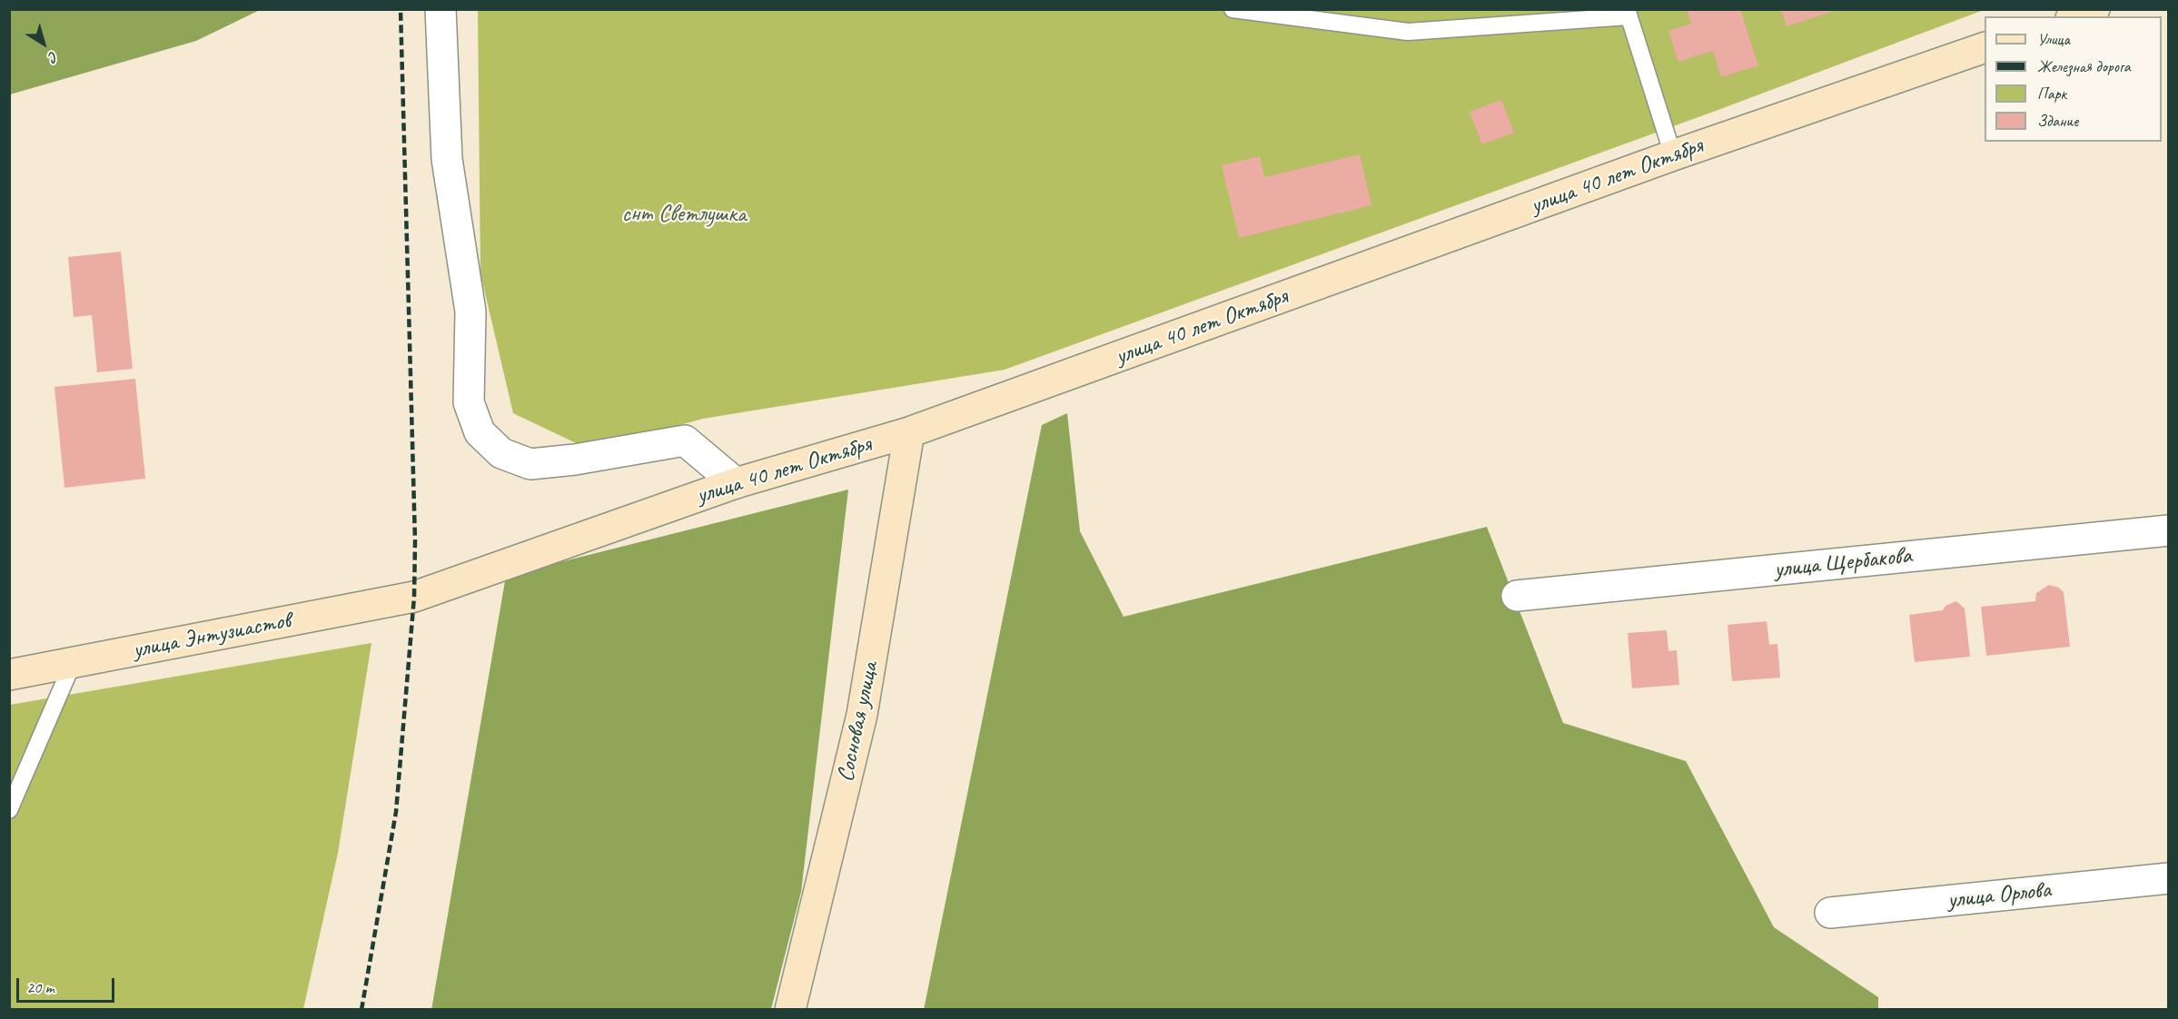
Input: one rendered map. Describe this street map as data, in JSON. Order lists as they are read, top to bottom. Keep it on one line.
{"streets":{"main road":["улица 40 лет Октября","улица Энтузиастов","Сосновая улица"],"street":["улица Щербакова","улица Орлова"]},"crossings":[["улица 40 лет Октября","улица Энтузиастов"],["улица 40 лет Октября","Сосновая улица"]],"parks":["снт Светлушка"],"legend":["Улица","Железная дорога","Парк","Здание"],"scale_bar":"20 m","north":"bottom right"}
